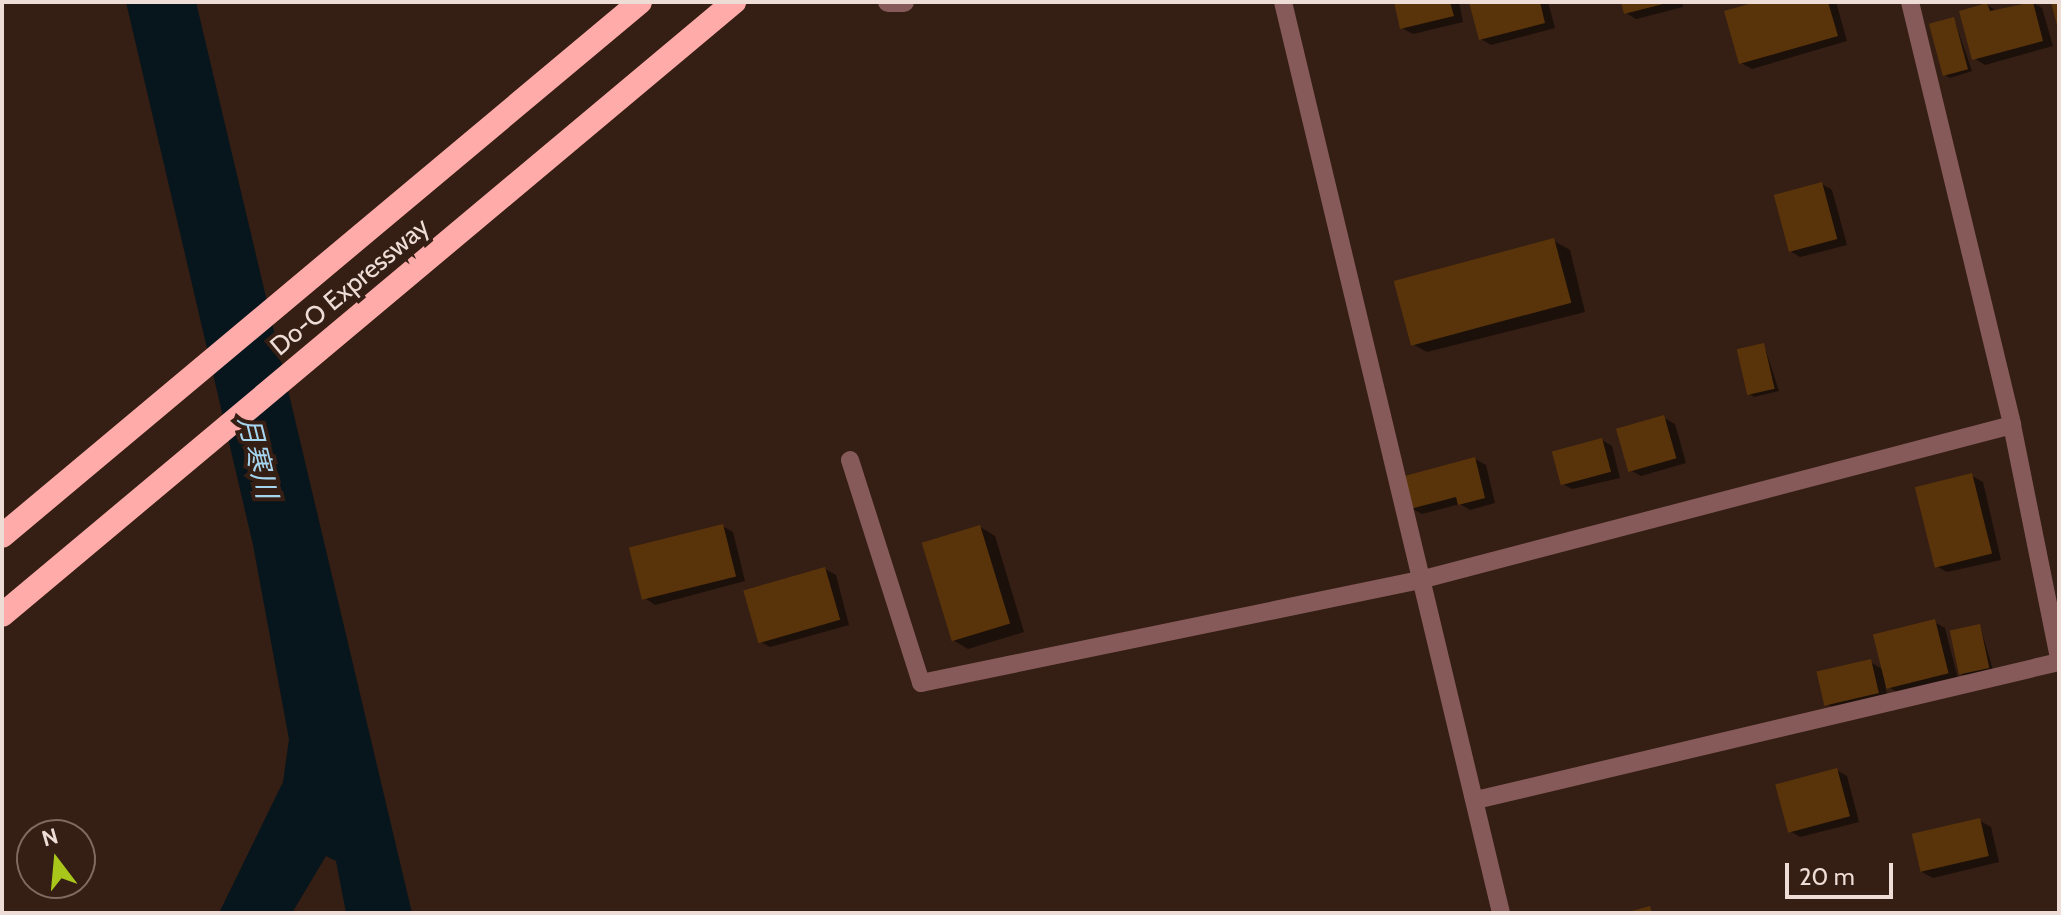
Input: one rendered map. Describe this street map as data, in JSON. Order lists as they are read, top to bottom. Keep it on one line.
{"streets":{"highway":["Do-O Expressway"]},"water":["月寒川"],"scale_bar":"20 m","north":"top"}
